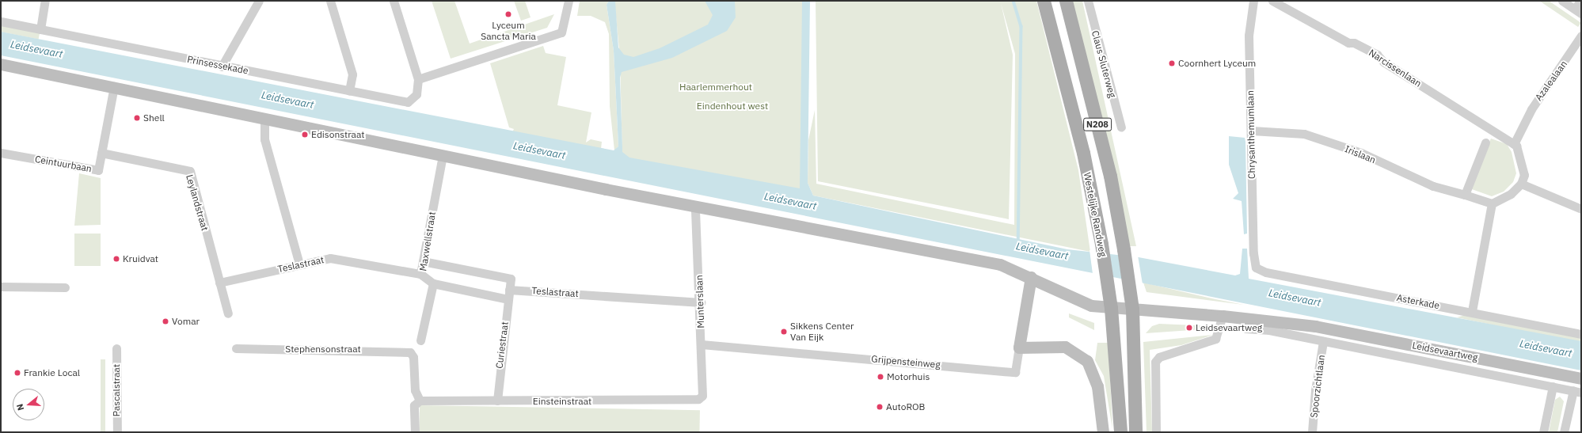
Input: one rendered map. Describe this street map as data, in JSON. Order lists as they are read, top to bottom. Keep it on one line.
{"streets":{"main road":["N208","Westelijke Randweg","Leidsevaartweg","Grijpensteinweg"],"street":["Claus Sluterweg","Prinsessekade","Narcissenlaan","Azalealaan","Chrysanthemumlaan","Irislaan","Ceintuurbaan","Leylandstraat","Maxwellstraat","Teslastraat","Munterslaan","Asterkade","Curiestraat","Stephensonstraat","Spoorzichtlaan","Pascalstraat","Einsteinstraat"]},"crossings":[["Narcissenlaan","Azalealaan"],["N208","Leidsevaartweg"],["Chrysanthemumlaan","Irislaan"],["Chrysanthemumlaan","Asterkade"],["Ceintuurbaan","Leylandstraat"],["Leylandstraat","Teslastraat"],["Westelijke Randweg","Leidsevaartweg"],["Maxwellstraat","Teslastraat"],["Teslastraat","Munterslaan"],["Teslastraat","Curiestraat"],["Munterslaan","Grijpensteinweg"],["Munterslaan","Einsteinstraat"],["Curiestraat","Einsteinstraat"],["Stephensonstraat","Einsteinstraat"],["Leidsevaartweg","Grijpensteinweg"],["Leidsevaartweg","Spoorzichtlaan"]],"water":["Leidsevaart"],"parks":["Haarlemmerhout","Eindenhout west"],"places":["Lyceum Sancta Maria","Coornhert Lyceum","Shell","Edisonstraat","Kruidvat","Vomar","Leidsevaartweg","Sikkens Center Van Eijk","Frankie Local","Motorhuis","AutoROB"],"north":"left"}
